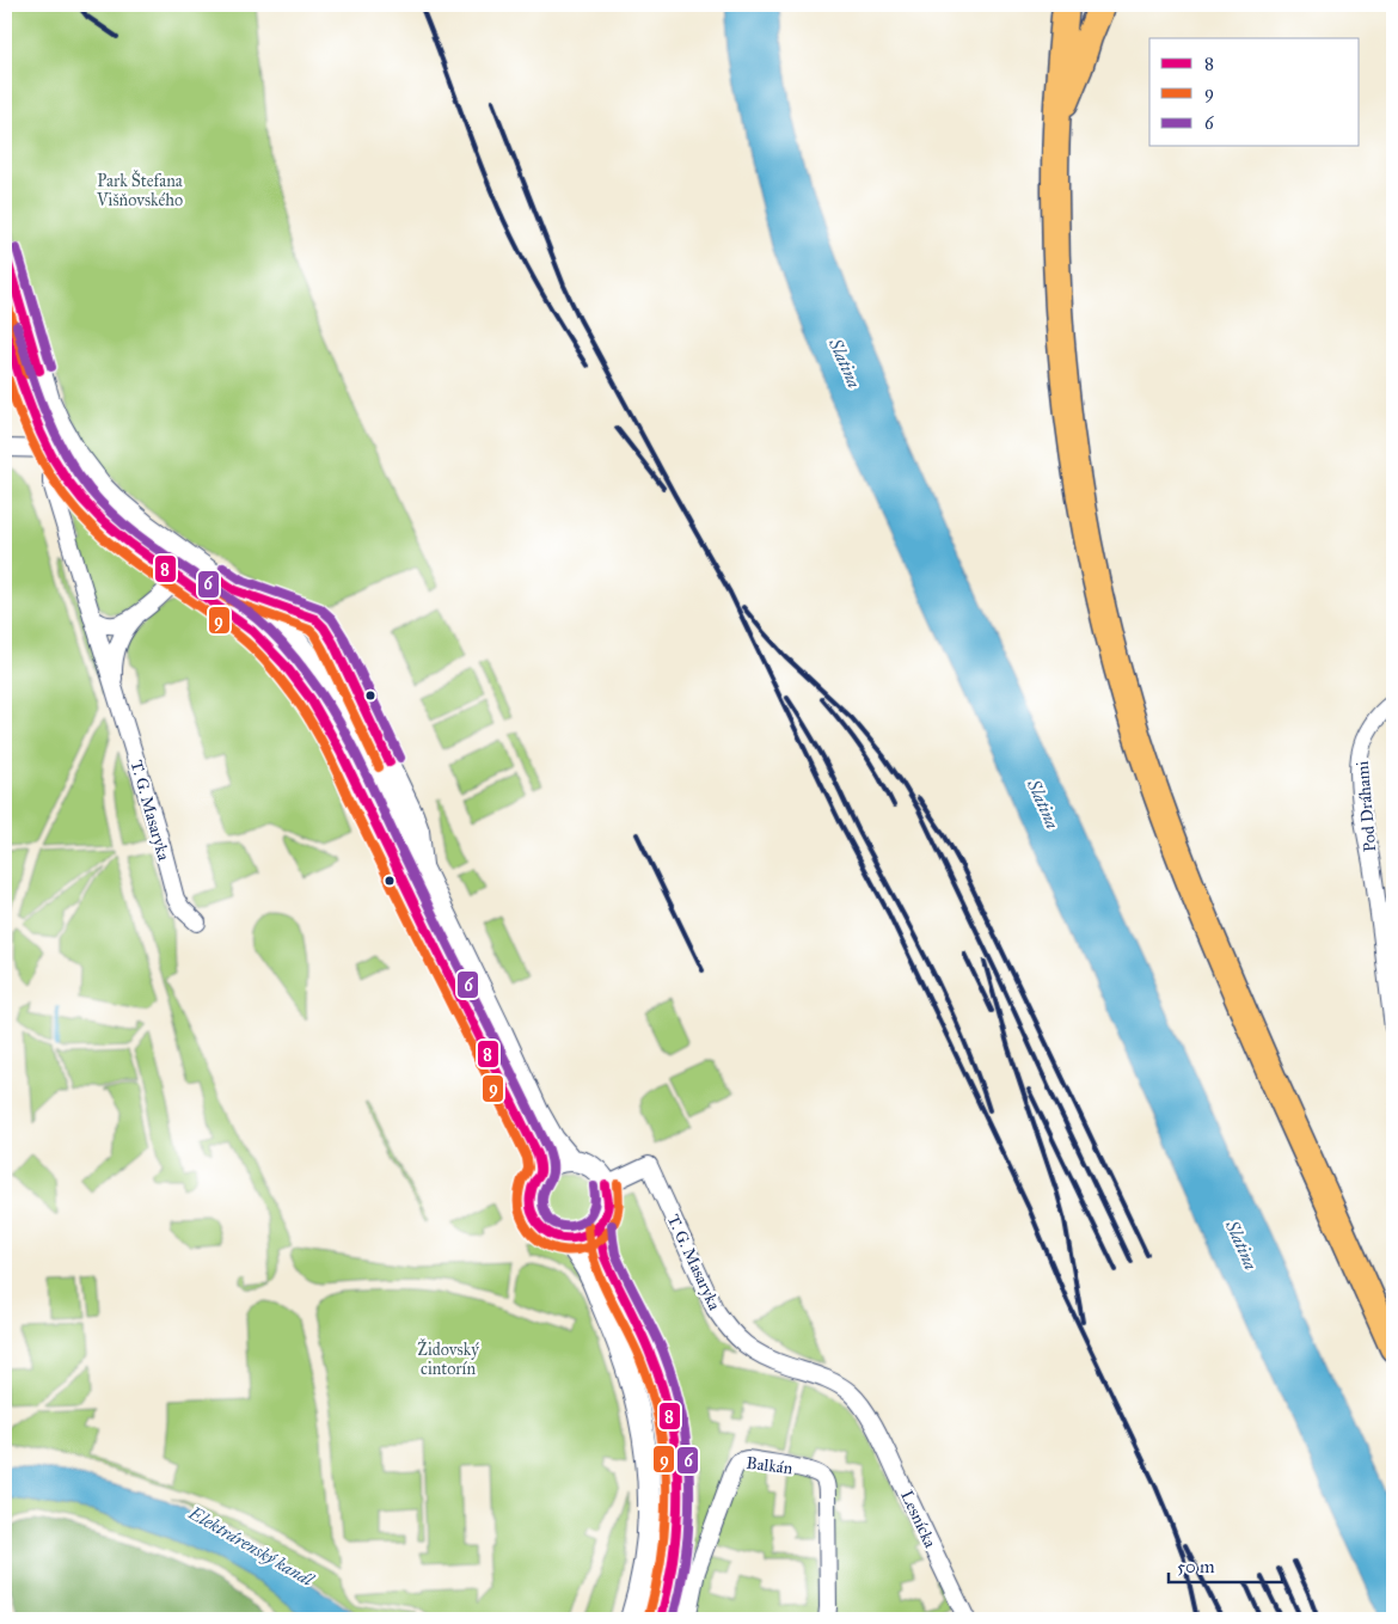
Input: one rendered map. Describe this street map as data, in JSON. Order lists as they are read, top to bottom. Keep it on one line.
{"streets":{"street":["Pod Dráhami","T. G. Masaryka","Balkán","Lesnícka"]},"crossings":[["T. G. Masaryka","Lesnícka"]],"water":["Slatina","Elektrárenský kanál"],"parks":["Park Štefana Višňovského","Židovský cintorín"],"lines":["transit line 6","transit line 8","transit line 9"],"legend":["8","9","6"],"scale_bar":"50 m"}
